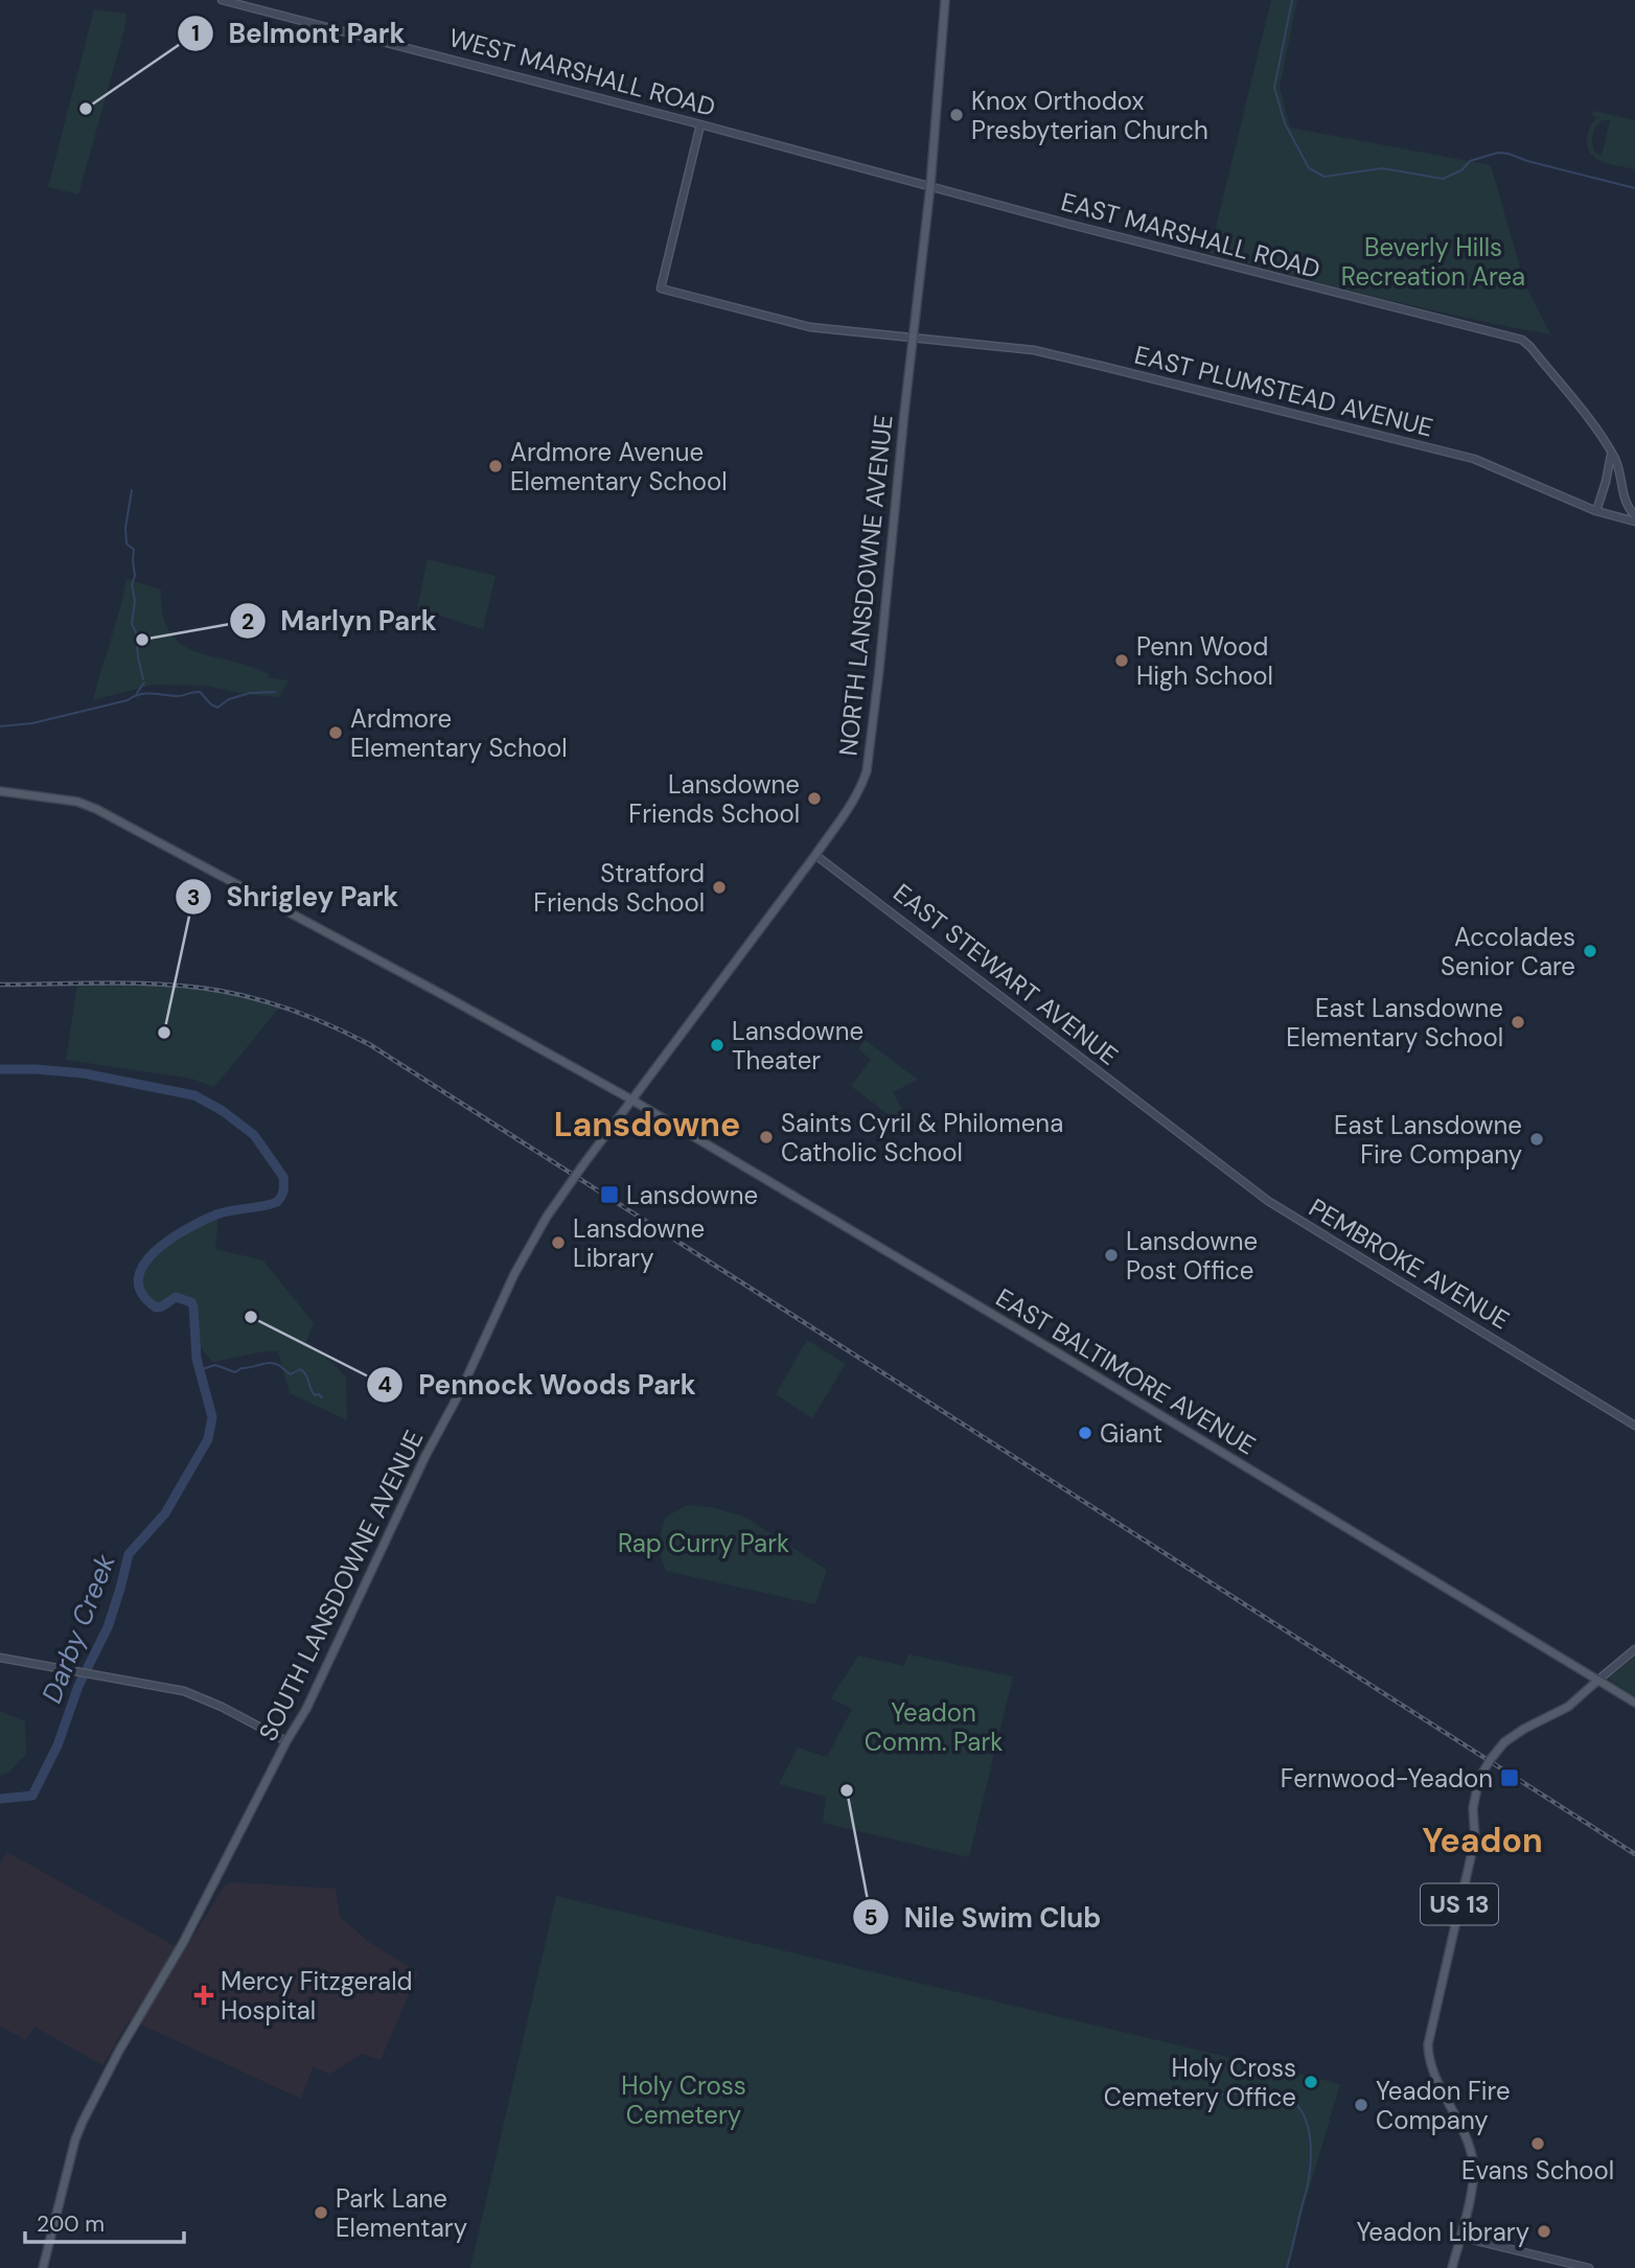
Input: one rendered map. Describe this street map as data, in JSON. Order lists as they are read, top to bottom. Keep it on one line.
{"streets":{"main road":["NORTH LANSDOWNE AVENUE","EAST BALTIMORE AVENUE","SOUTH LANSDOWNE AVENUE","US 13"],"street":["WEST MARSHALL ROAD","EAST MARSHALL ROAD","EAST PLUMSTEAD AVENUE","EAST STEWART AVENUE","PEMBROKE AVENUE"]},"crossings":[["WEST MARSHALL ROAD","EAST MARSHALL ROAD"],["WEST MARSHALL ROAD","EAST PLUMSTEAD AVENUE"],["WEST MARSHALL ROAD","NORTH LANSDOWNE AVENUE"],["EAST MARSHALL ROAD","NORTH LANSDOWNE AVENUE"],["EAST PLUMSTEAD AVENUE","NORTH LANSDOWNE AVENUE"],["NORTH LANSDOWNE AVENUE","EAST STEWART AVENUE"],["NORTH LANSDOWNE AVENUE","EAST BALTIMORE AVENUE"],["NORTH LANSDOWNE AVENUE","SOUTH LANSDOWNE AVENUE"],["EAST STEWART AVENUE","PEMBROKE AVENUE"],["EAST BALTIMORE AVENUE","SOUTH LANSDOWNE AVENUE"],["EAST BALTIMORE AVENUE","US 13"]],"districts":["Lansdowne","Yeadon"],"water":["Darby Creek"],"parks":["Beverly Hills Recreation Area","Rap Curry Park","Yeadon Comm. Park","Holy Cross Cemetery"],"places":{"other":["Belmont Park","Knox Orthodox Presbyterian Church","Ardmore Avenue Elementary School","Marlyn Park","Penn Wood High School","Ardmore Elementary School","Lansdowne Friends School","Stratford Friends School","Accolades Senior Care","East Lansdowne Elementary School","Shrigley Park","Lansdowne Theater","Saints Cyril & Philomena Catholic School","East Lansdowne Fire Company","Lansdowne Library","Lansdowne Post Office","Pennock Woods Park","Giant","Nile Swim Club","Holy Cross Cemetery Office","Yeadon Fire Company","Evans School","Park Lane Elementary","Yeadon Library"],"transit":["Lansdowne","Fernwood-Yeadon"],"health":["Mercy Fitzgerald Hospital"]},"scale_bar":"200 m"}
